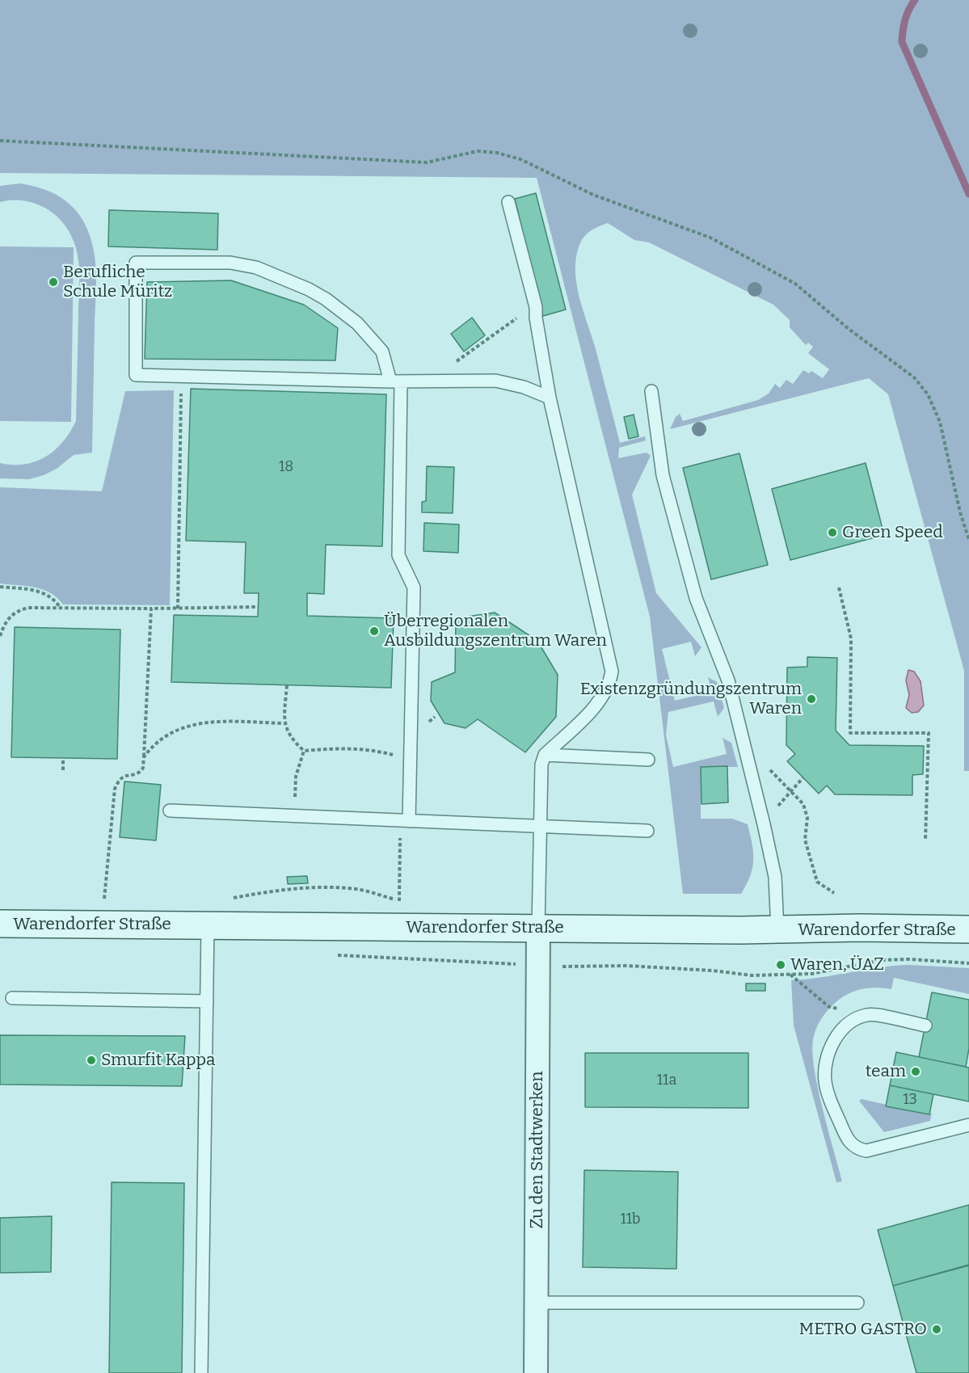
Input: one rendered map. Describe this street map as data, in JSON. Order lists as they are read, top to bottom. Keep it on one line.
{"streets":{"main road":["Warendorfer Straße"],"street":["Zu den Stadtwerken"]},"crossings":[["Warendorfer Straße","Zu den Stadtwerken"]],"places":["Berufliche Schule Müritz","Green Speed","Überregionalen Ausbildungszentrum Waren","Existenzgründungszentrum Waren","Waren, ÜAZ","Smurfit Kappa","team","METRO GASTRO"],"house_numbers":["18","11a","13","11b"]}
